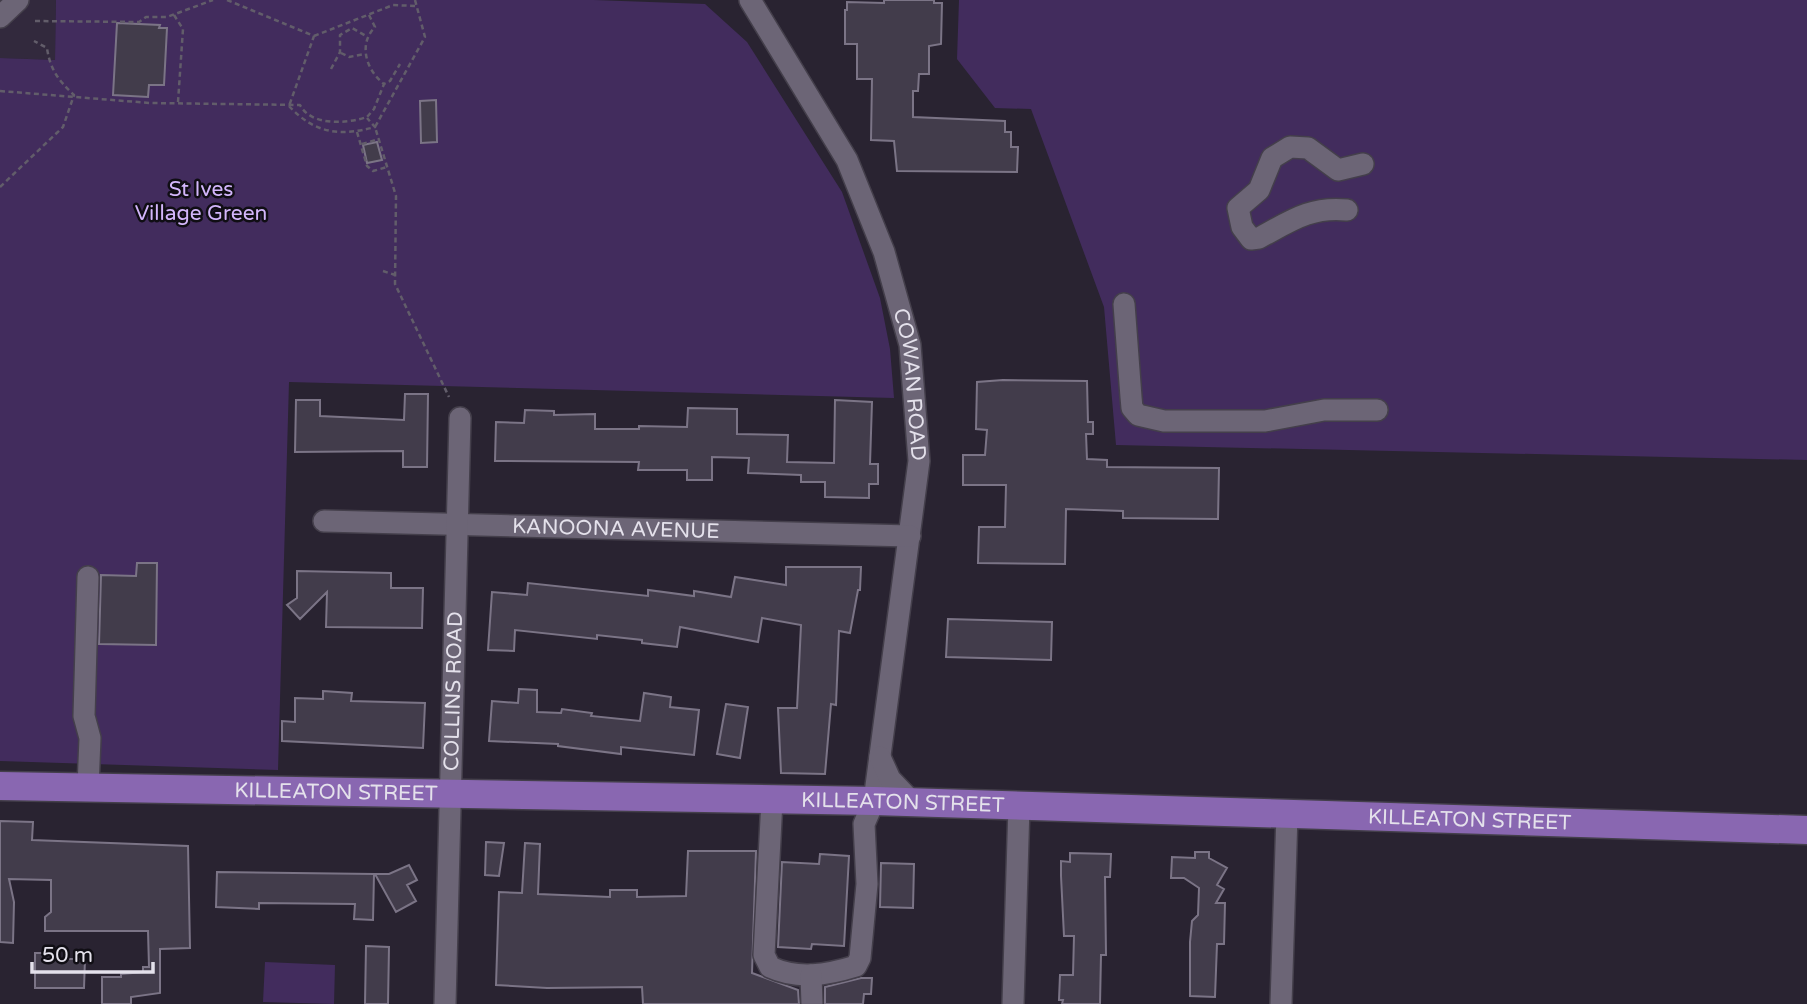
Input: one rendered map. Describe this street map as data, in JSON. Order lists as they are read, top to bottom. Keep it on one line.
{"streets":{"main road":["KILLEATON STREET"],"street":["COWAN ROAD","KANOONA AVENUE","COLLINS ROAD"]},"crossings":[["COWAN ROAD","KANOONA AVENUE"],["COWAN ROAD","KILLEATON STREET"],["KANOONA AVENUE","COLLINS ROAD"],["COLLINS ROAD","KILLEATON STREET"]],"parks":["St Ives Village Green"],"scale_bar":"50 m"}
